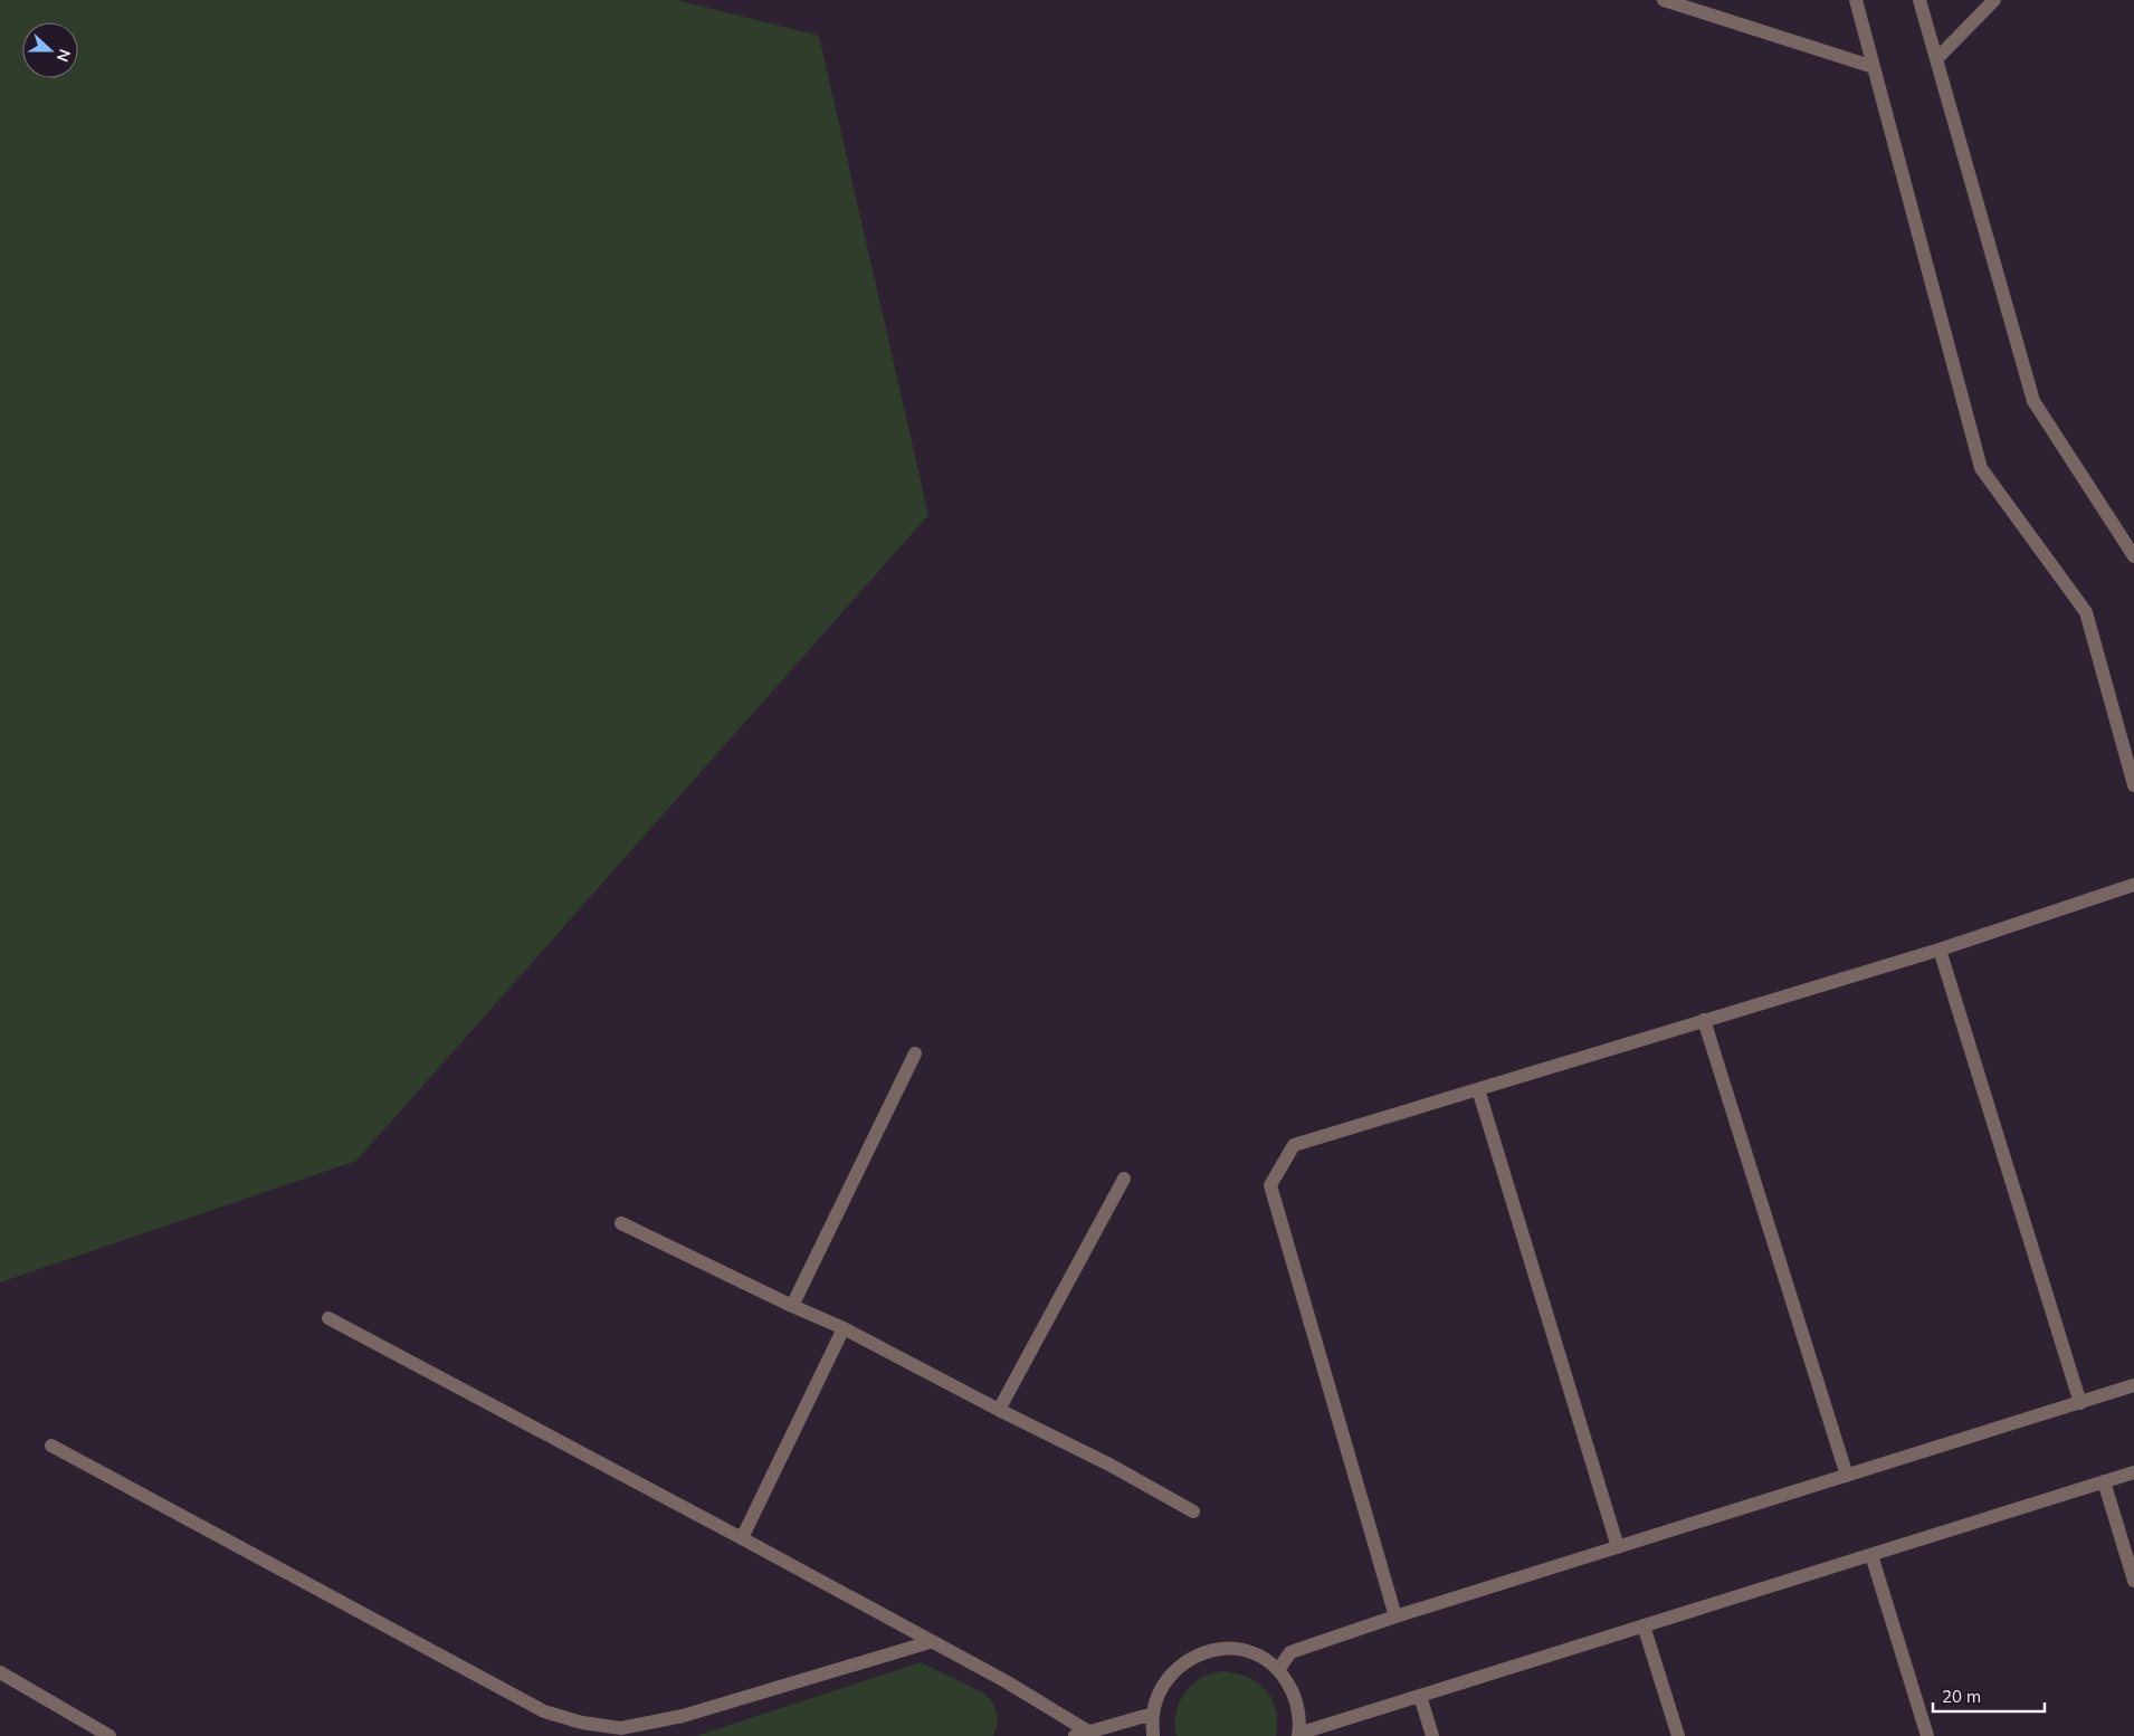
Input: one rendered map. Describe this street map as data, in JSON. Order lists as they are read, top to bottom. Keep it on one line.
{"scale_bar":"20 m","north":"right"}
